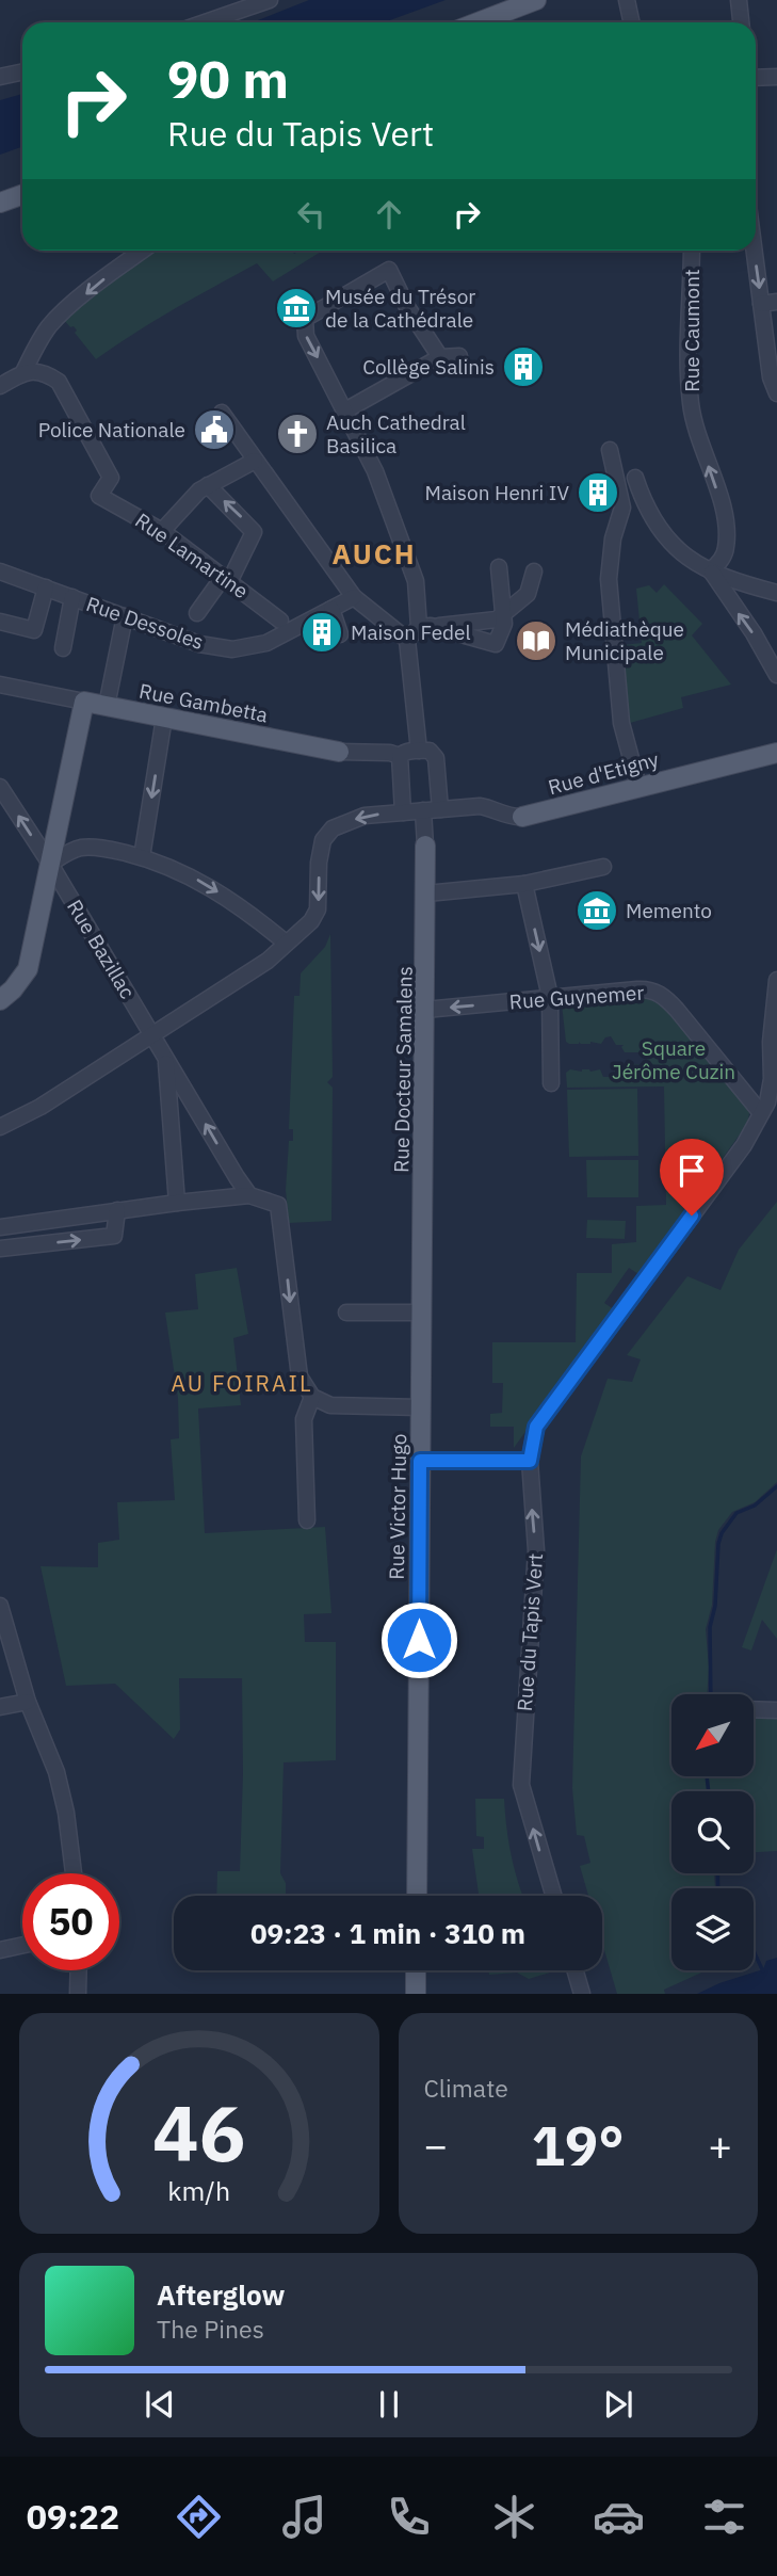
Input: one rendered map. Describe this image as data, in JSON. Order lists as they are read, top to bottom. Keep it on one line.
{"streets":{"main road":["Rue Gambetta","Rue d'Etigny","Rue Docteur Samalens","Rue Victor Hugo"],"street":["Rue Caumont","Rue Lamartine","Rue Dessoles","Rue Bazillac","Rue Guynemer","Rue du Tapis Vert"]},"crossings":[["Rue d'Etigny","Rue Docteur Samalens"],["Rue Guynemer","Rue Docteur Samalens"],["Rue Guynemer","Rue du Tapis Vert"],["Rue Docteur Samalens","Rue Victor Hugo"]],"one_way":["Rue Bazillac","Rue du Tapis Vert"],"districts":["AUCH","AU FOIRAIL"],"parks":["Square Jérôme Cuzin"],"places":{"museum":["Musée du Trésor de la Cathédrale","Memento"],"building":["Collège Salinis","Maison Henri IV","Maison Fedel"],"public building":["Police Nationale"],"church":["Auch Cathedral Basilica"],"library":["Médiathèque Municipale"]},"north":"bottom left","page":{"turn":["90 m","Rue du Tapis Vert"],"limit":"50","trip":"09:23 · 1 min · 310 m","tile":"Climate","heat":["−","19°","+"],"song":["Afterglow","The Pines"],"tabs":"09:22","gauge":["46","km/h"]}}
